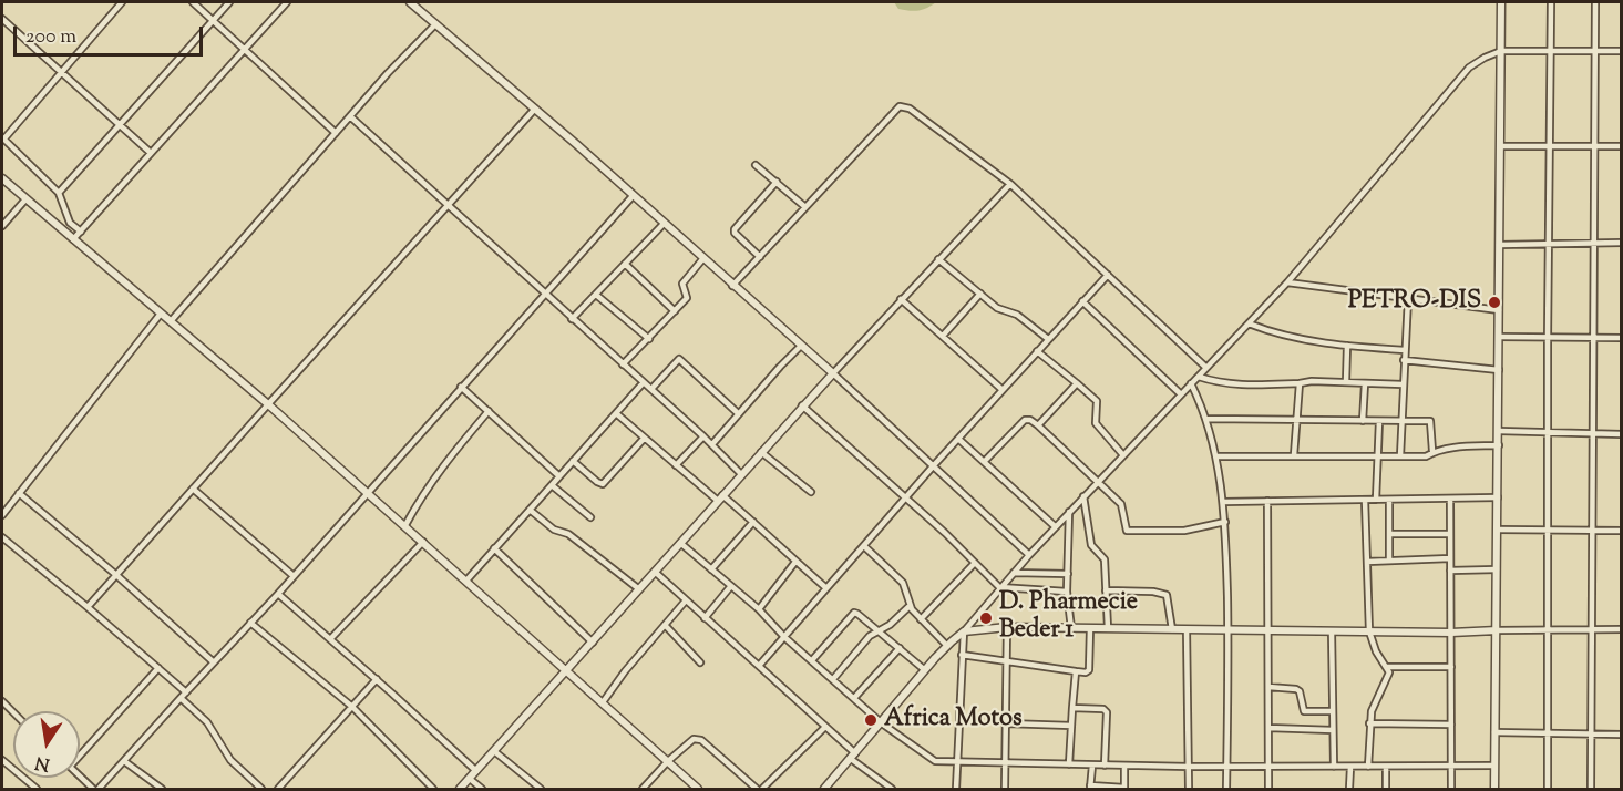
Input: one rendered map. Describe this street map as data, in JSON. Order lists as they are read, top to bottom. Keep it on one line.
{"places":["PETRO-DIS","D. Pharmecie Beder 1","Africa Motos"],"scale_bar":"200 m","north":"bottom"}
